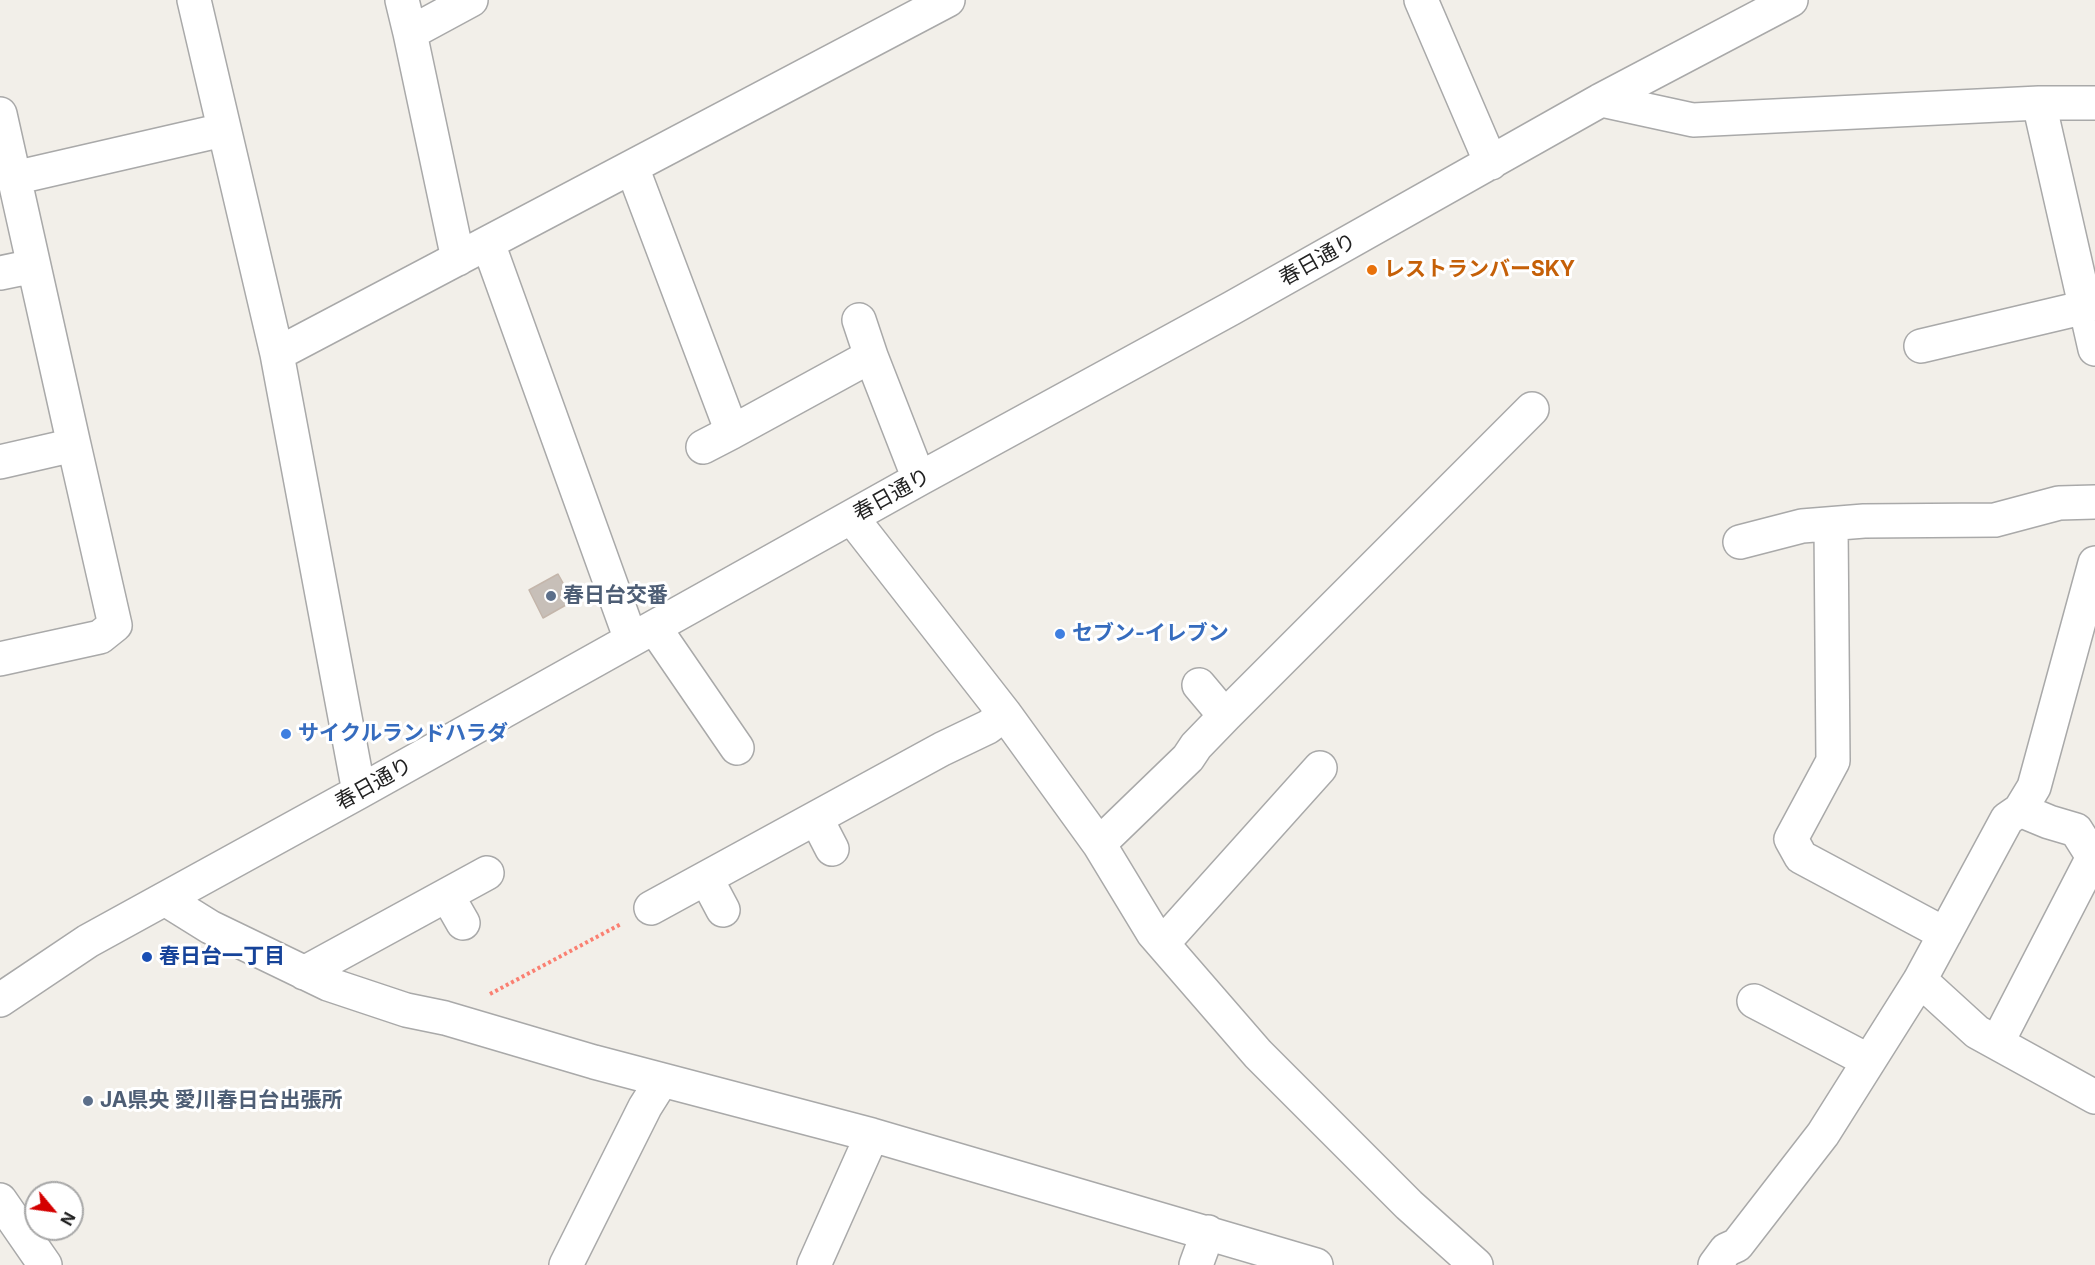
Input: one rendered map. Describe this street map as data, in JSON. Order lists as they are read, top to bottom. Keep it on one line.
{"streets":{"street":["春日通り"]},"places":["レストランバーSKY","春日台交番","セブン-イレブン","サイクルランドハラダ","春日台一丁目","JA県央 愛川春日台出張所"],"north":"bottom right"}
